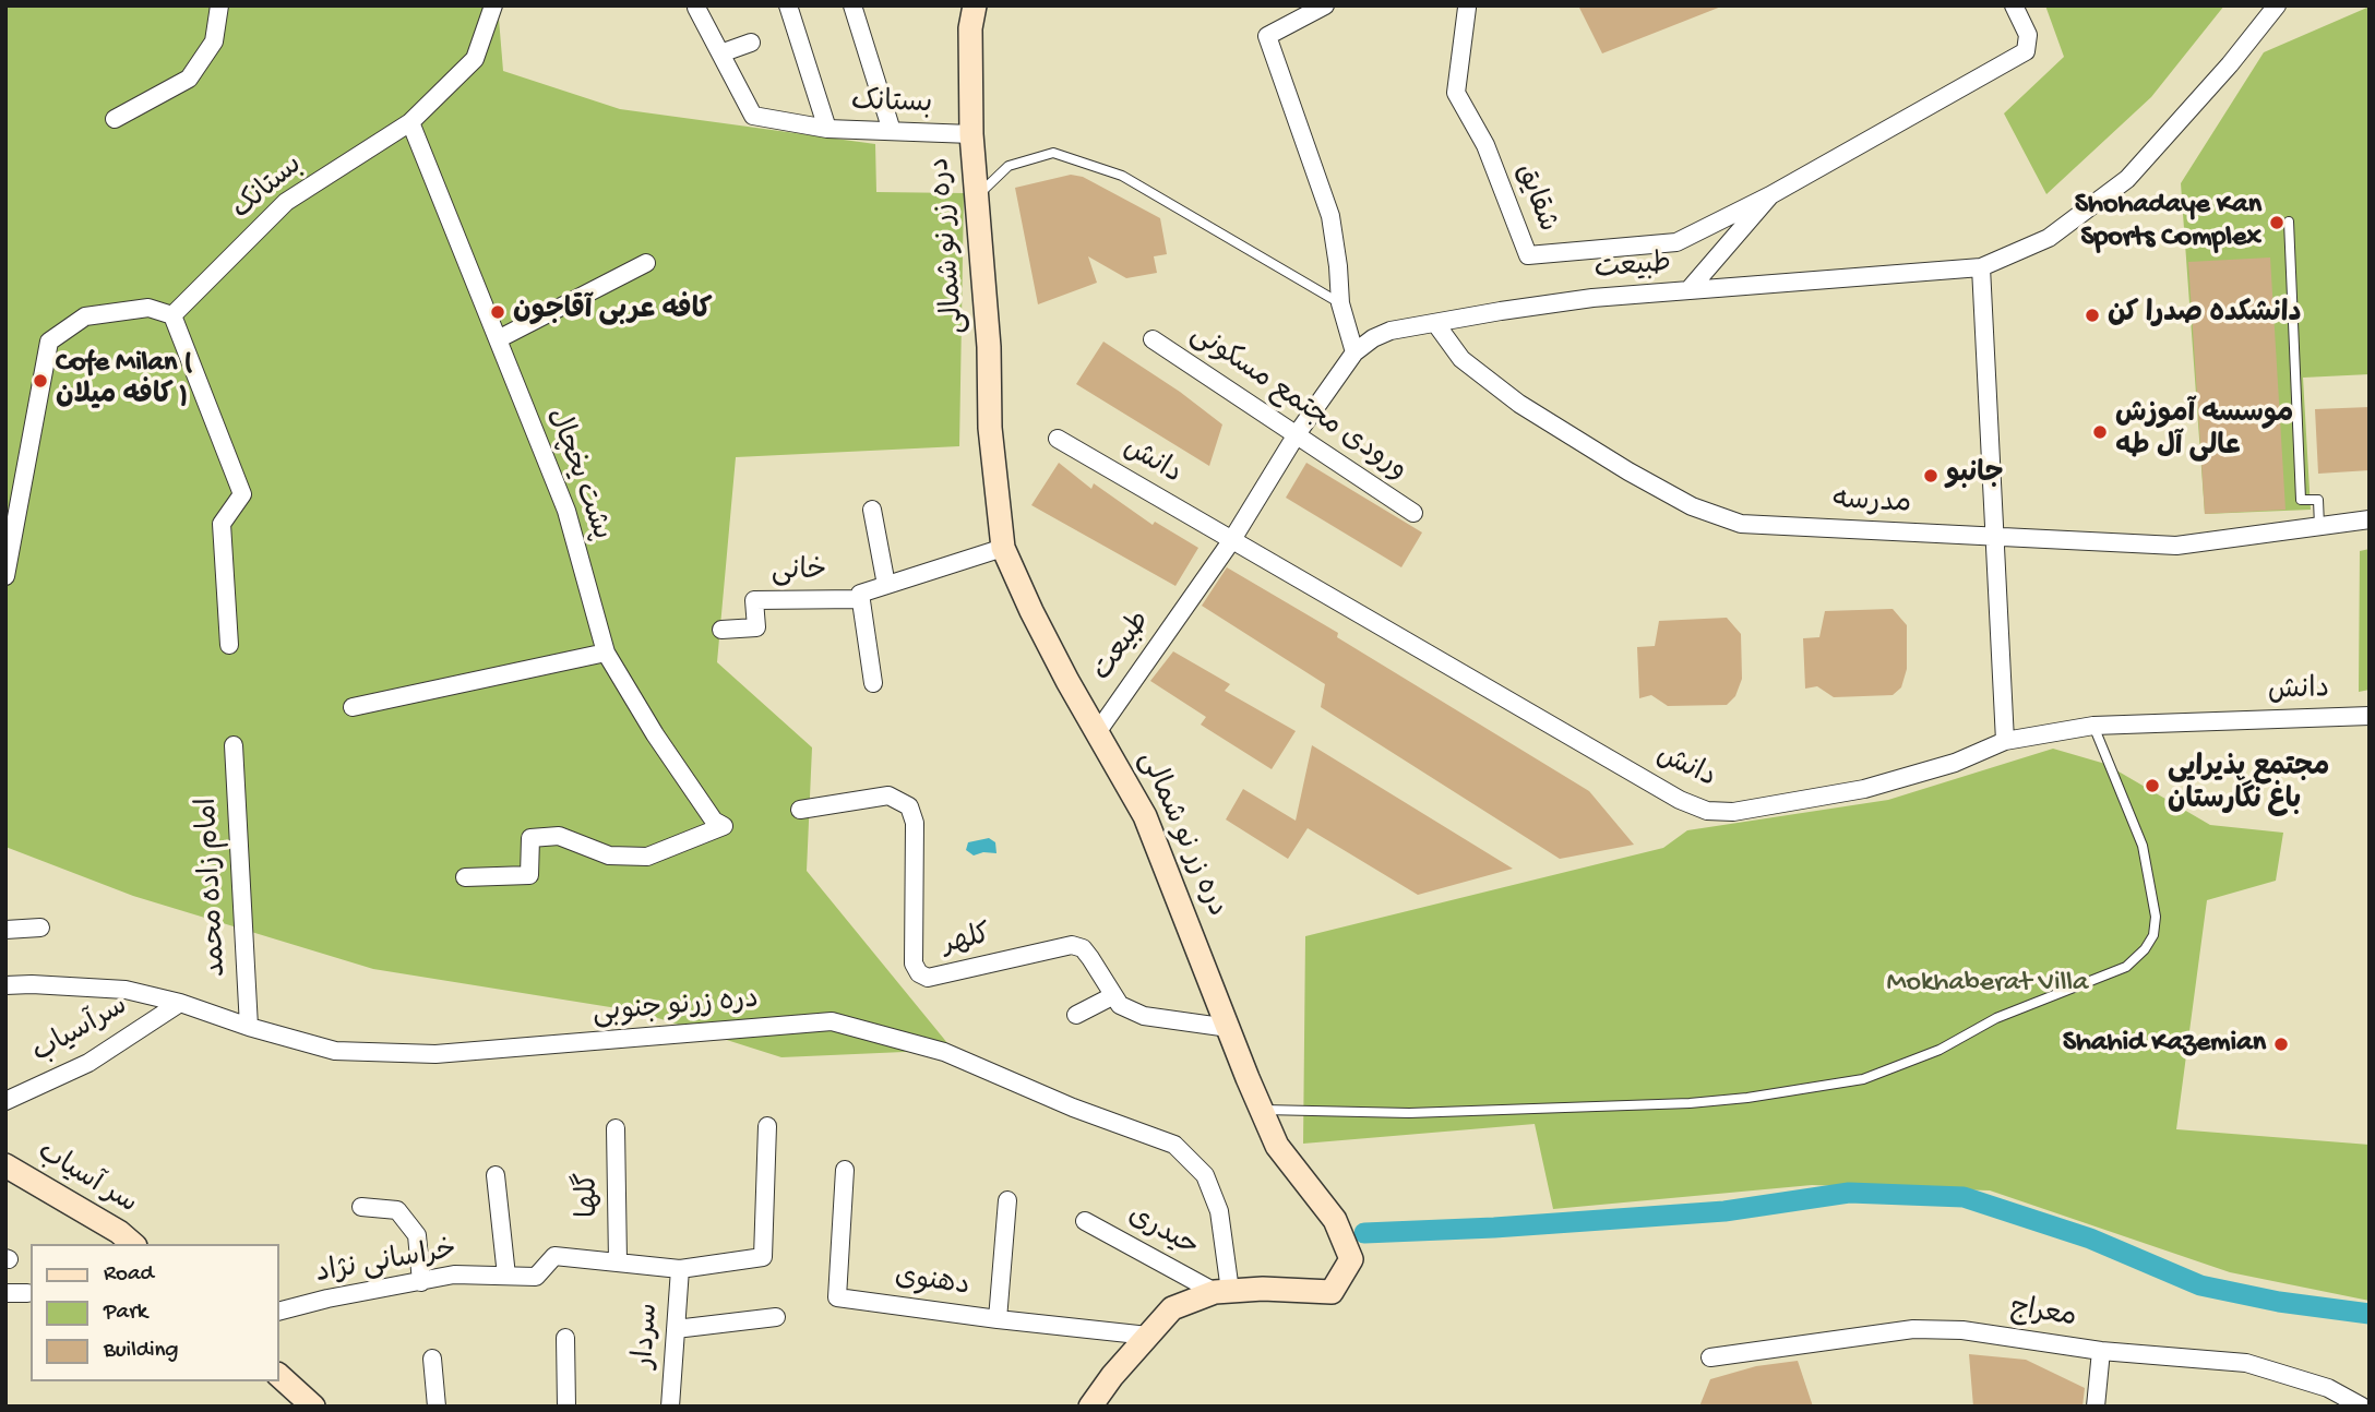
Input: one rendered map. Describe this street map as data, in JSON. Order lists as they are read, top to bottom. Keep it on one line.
{"streets":{"street":["بستانک","شقایق","دره زر نو شمالی","طبیعت","ورودی مجتمع مسکونی","دانش","پشت یخچال","مدرسه","خانی","امام زاده محمد","کلهر","دره زرنو جنوبی","سرآسیاب","سر آسیاب","گلها","حیدری","خراسانی نژاد","دهنوی","معراج","سردار"]},"crossings":[["بستانک","دره زر نو شمالی"],["بستانک","پشت یخچال"],["شقایق","طبیعت"],["دره زر نو شمالی","طبیعت"],["دره زر نو شمالی","خانی"],["دره زر نو شمالی","کلهر"],["دره زر نو شمالی","دره زرنو جنوبی"],["دره زر نو شمالی","حیدری"],["دره زر نو شمالی","دهنوی"],["طبیعت","ورودی مجتمع مسکونی"],["طبیعت","دانش"],["طبیعت","مدرسه"],["امام زاده محمد","دره زرنو جنوبی"],["دره زرنو جنوبی","سرآسیاب"],["دره زرنو جنوبی","حیدری"],["گلها","خراسانی نژاد"],["خراسانی نژاد","سردار"]],"parks":["Mokhaberat Villa"],"places":["Shohadaye Kan Sports Complex","کافه عربی آقاجون","دانشکده صدرا کن","Cofe Milan ( کافه میلان )","موسسه آموزش عالی آل طه","جانبو","مجتمع پذیرایی باغ نگارستان","Shahid Kazemian"],"legend":["Road","Park","Building"]}
